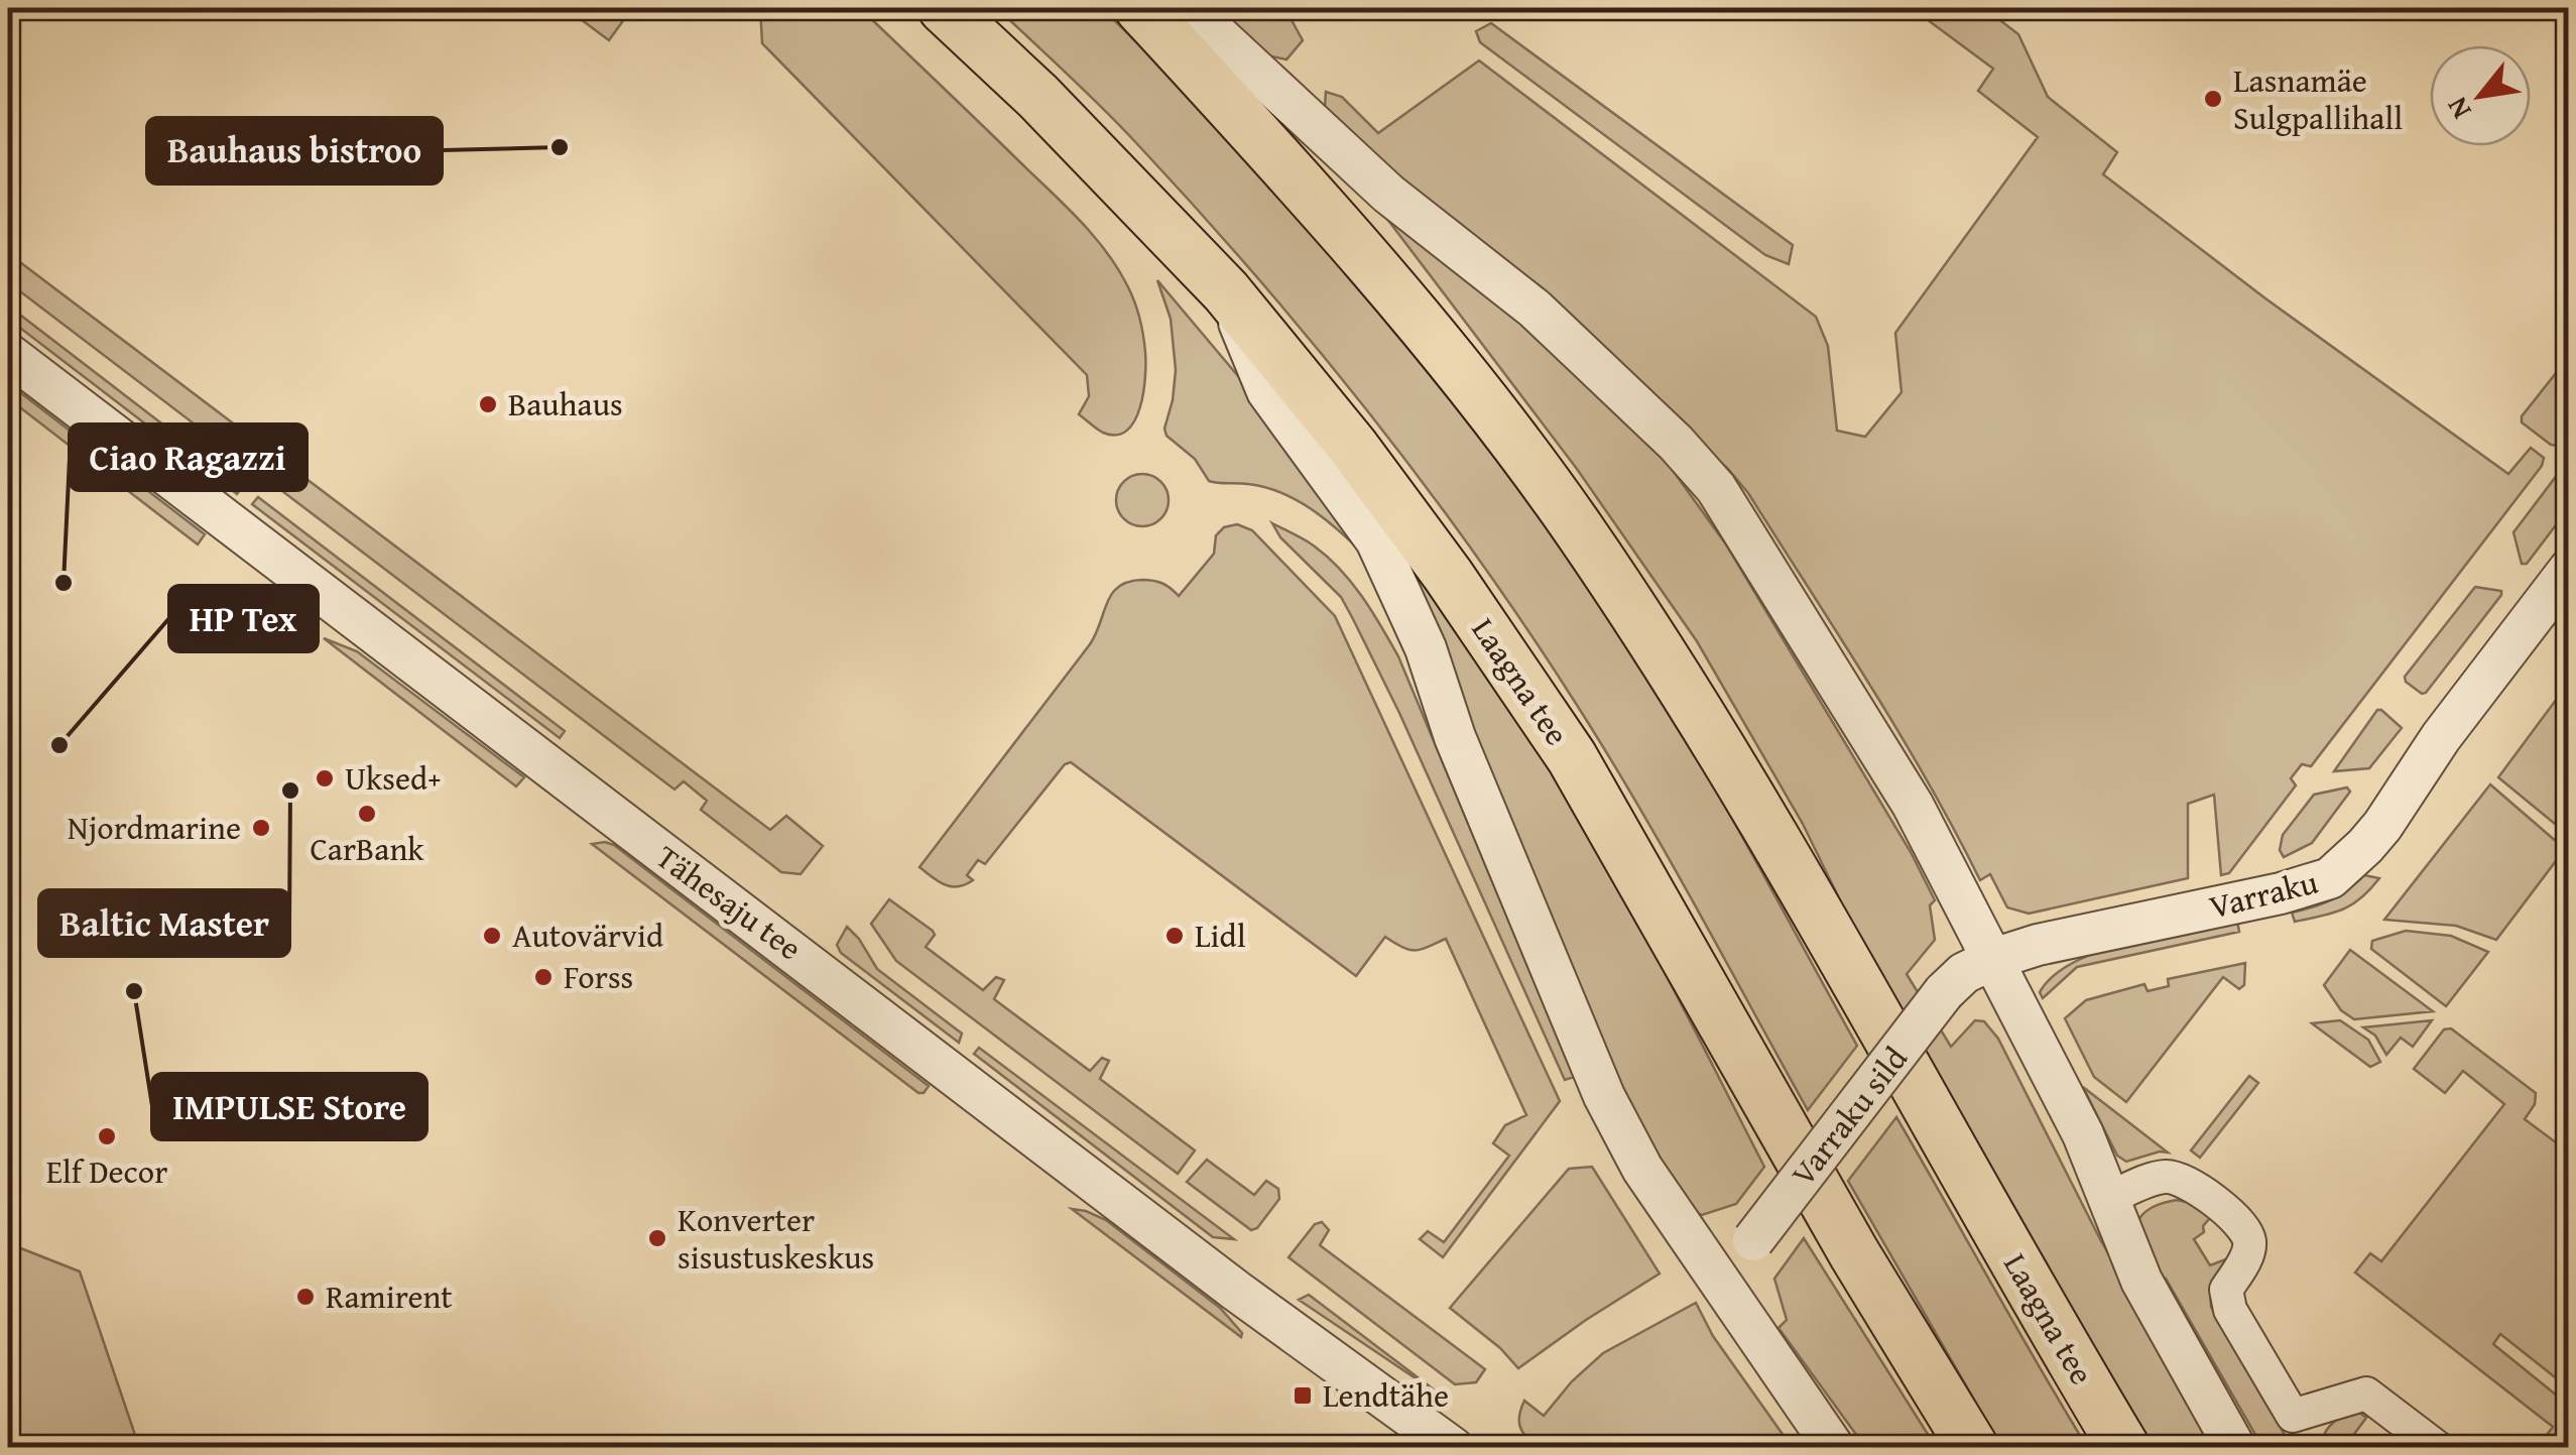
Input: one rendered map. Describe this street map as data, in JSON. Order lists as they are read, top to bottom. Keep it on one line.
{"streets":{"main road":["Laagna tee"],"street":["Varraku","Tähesaju tee","Varraku sild"]},"crossings":[["Varraku","Varraku sild"]],"places":{"other":["Lasnamäe Sulgpallihall","Bauhaus bistroo","Bauhaus","Ciao Ragazzi","HP Tex","Uksed+","Baltic Master","CarBank","Njordmarine","Autovärvid","Lidl","Forss","IMPULSE Store","Elf Decor","Konverter sisustuskeskus","Ramirent"],"transit":["Lendtähe"]},"north":"bottom left"}
